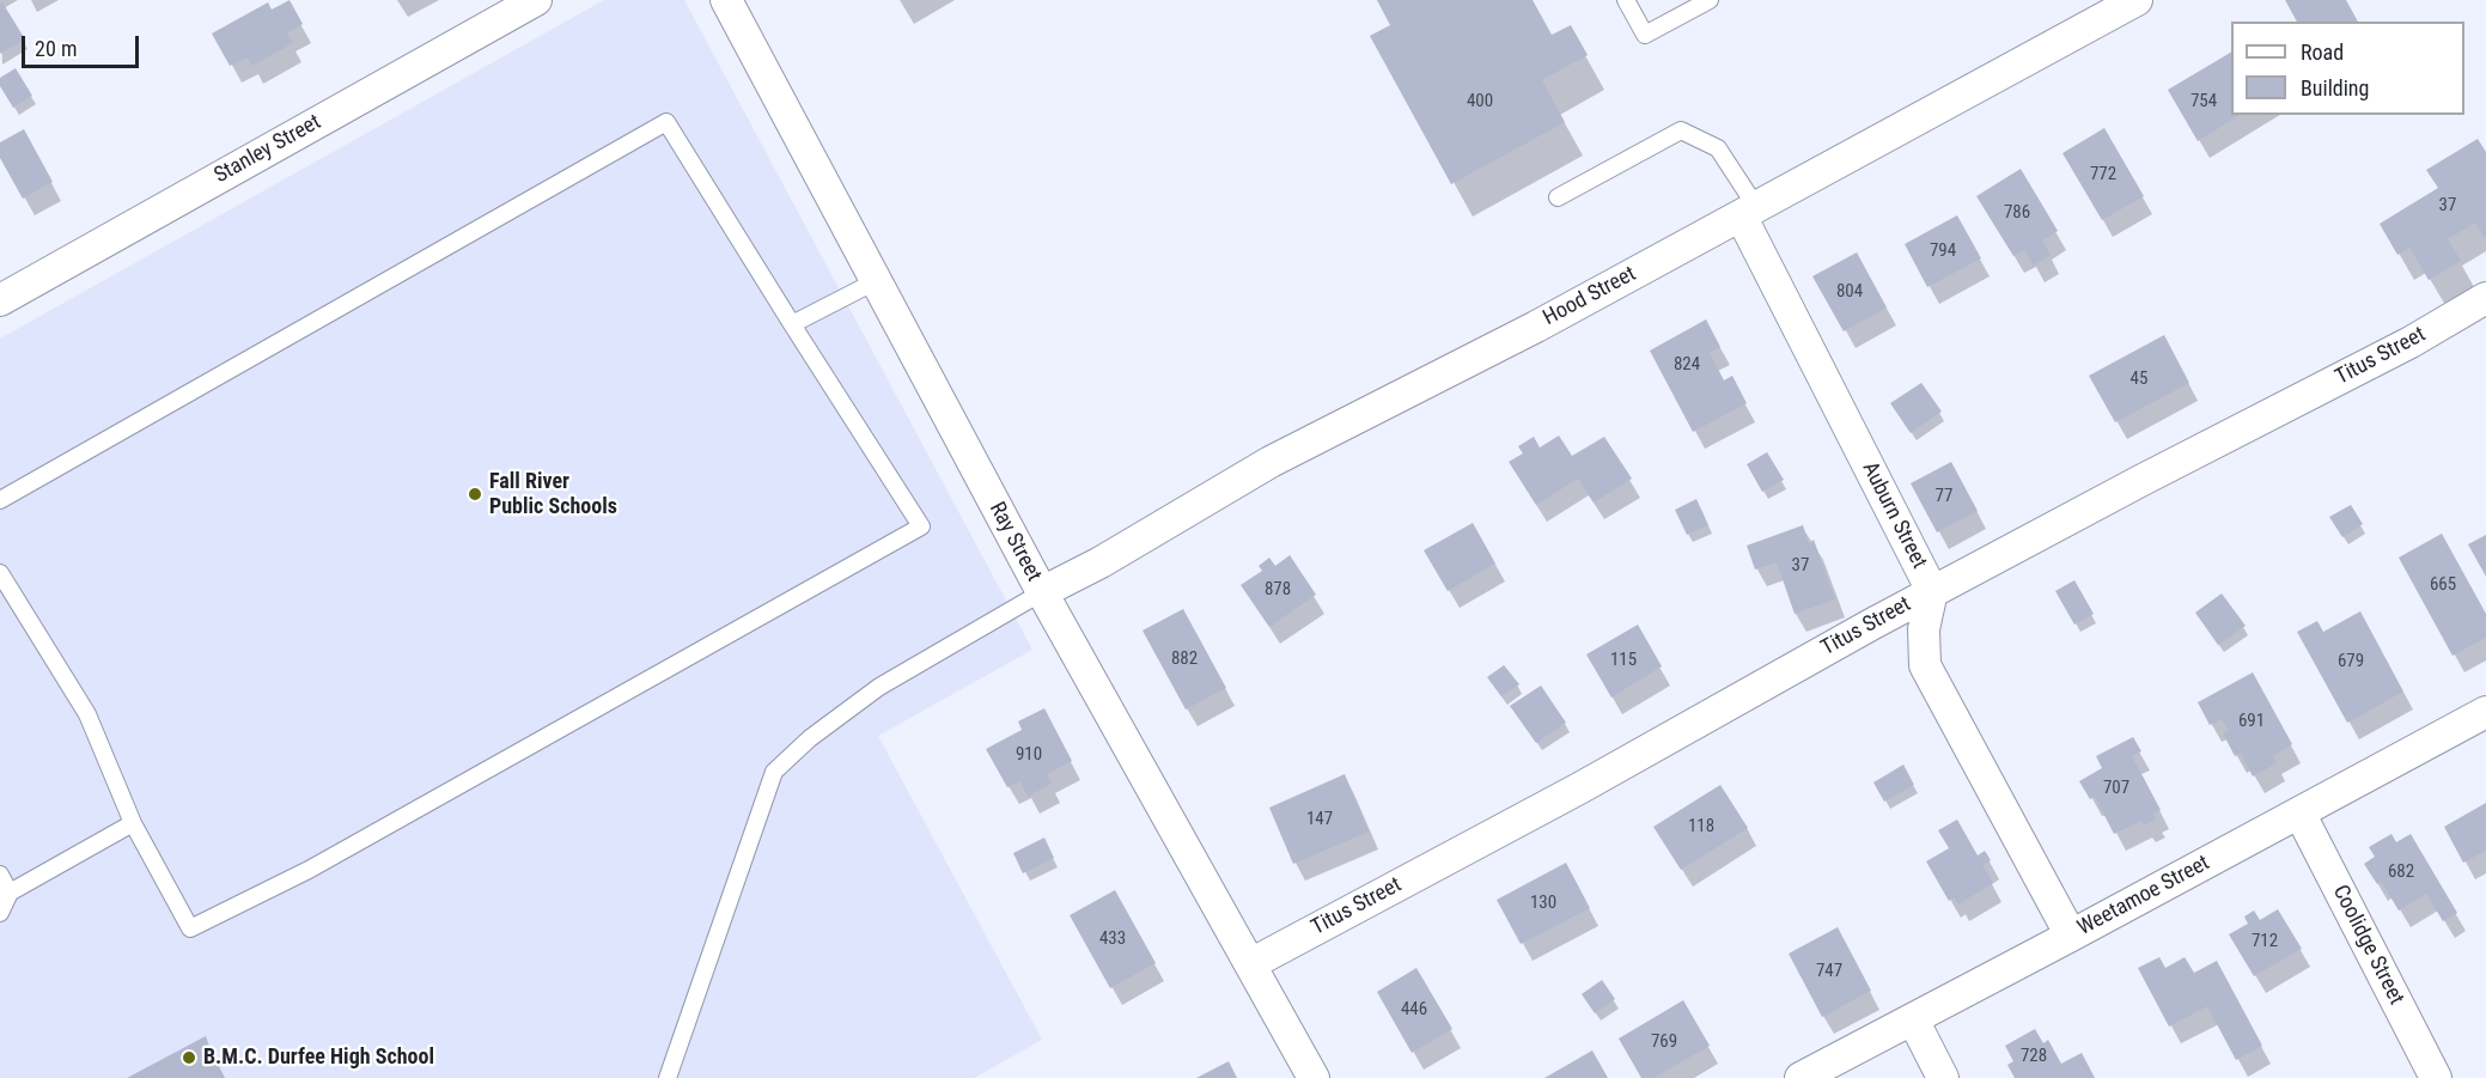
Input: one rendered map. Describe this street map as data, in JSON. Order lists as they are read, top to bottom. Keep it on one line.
{"streets":{"street":["Stanley Street","Hood Street","Titus Street","Auburn Street","Ray Street","Weetamoe Street","Coolidge Street"]},"crossings":[["Hood Street","Auburn Street"],["Hood Street","Ray Street"],["Titus Street","Auburn Street"],["Titus Street","Ray Street"],["Auburn Street","Weetamoe Street"],["Weetamoe Street","Coolidge Street"]],"places":["Fall River Public Schools","B.M.C. Durfee High School"],"house_numbers":["400","754","772","37","786","794","804","824","45","77","37","665","878","882","115","679","691","910","707","147","118","682","130","433","712","747","446","769","728"],"legend":["Road","Building"],"scale_bar":"20 m"}
